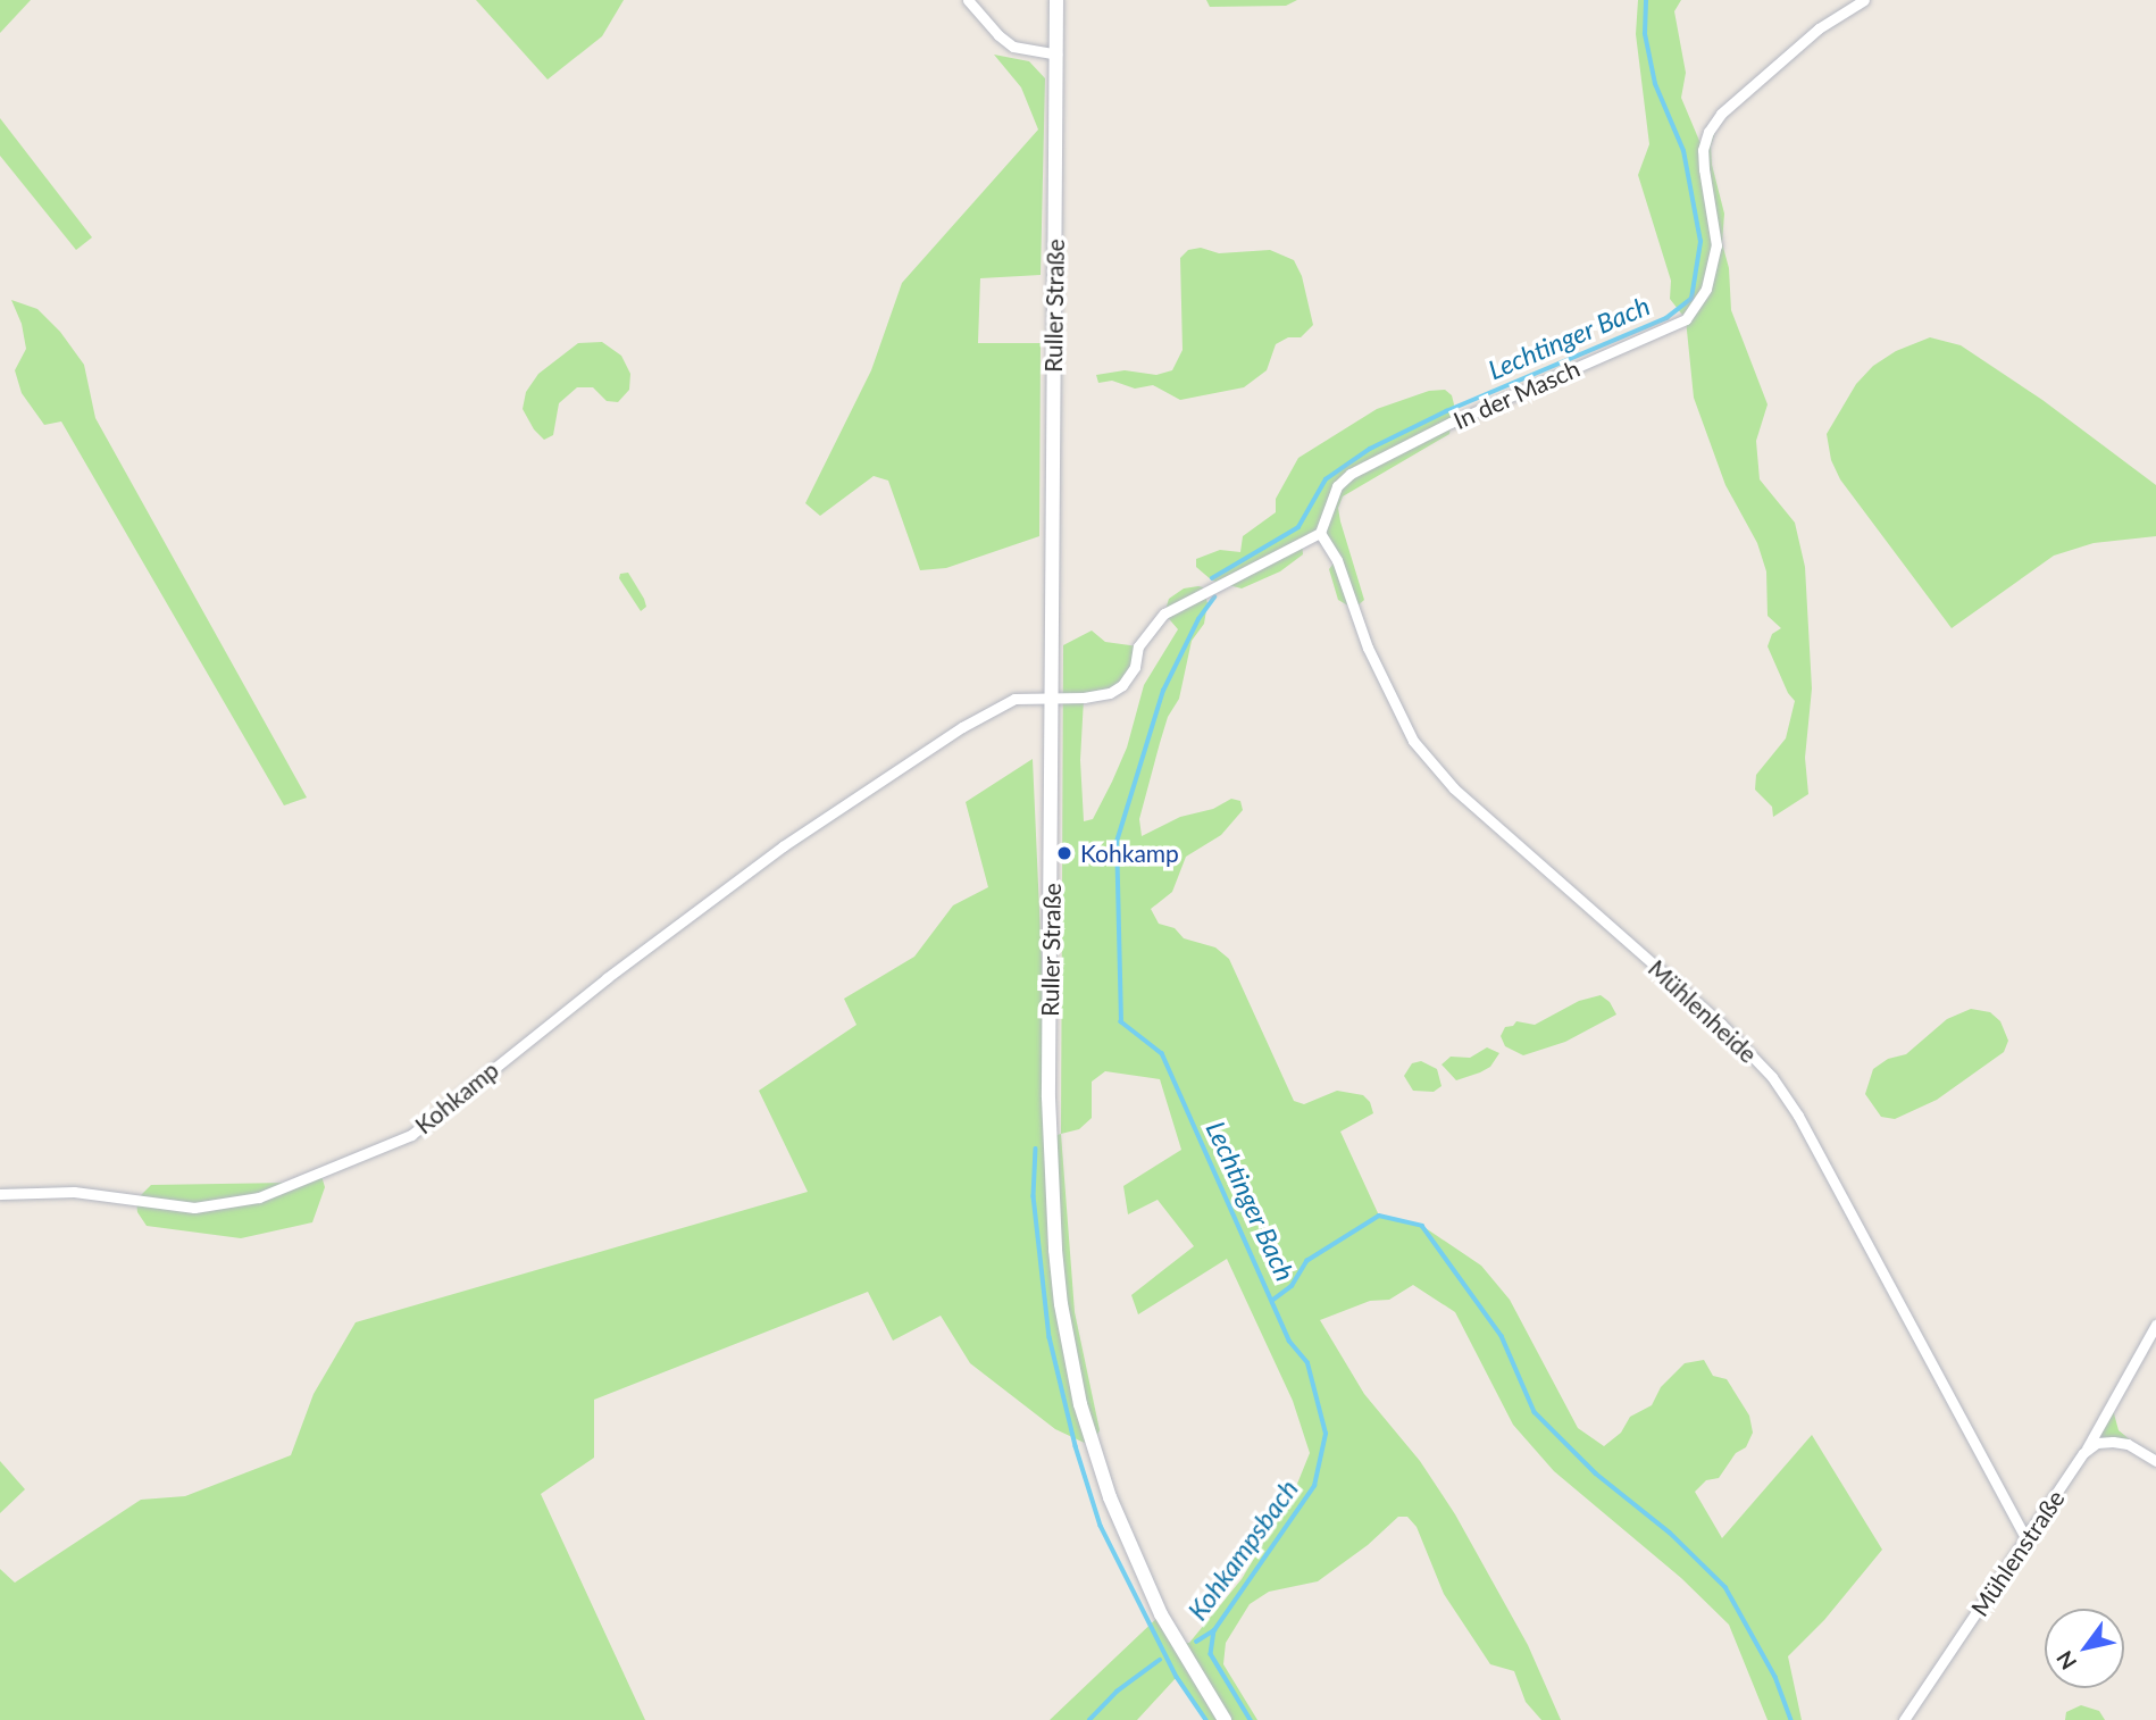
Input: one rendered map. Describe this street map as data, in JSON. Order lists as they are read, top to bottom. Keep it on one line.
{"streets":{"main road":["Ruller Straße"],"street":["In der Masch","Mühlenheide","Kohkamp","Mühlenstraße"]},"crossings":[["Ruller Straße","Kohkamp"],["In der Masch","Mühlenheide"],["Mühlenheide","Mühlenstraße"]],"water":["Lechtinger Bach","Kohkampsbach"],"places":["Kohkamp"],"north":"bottom left"}
